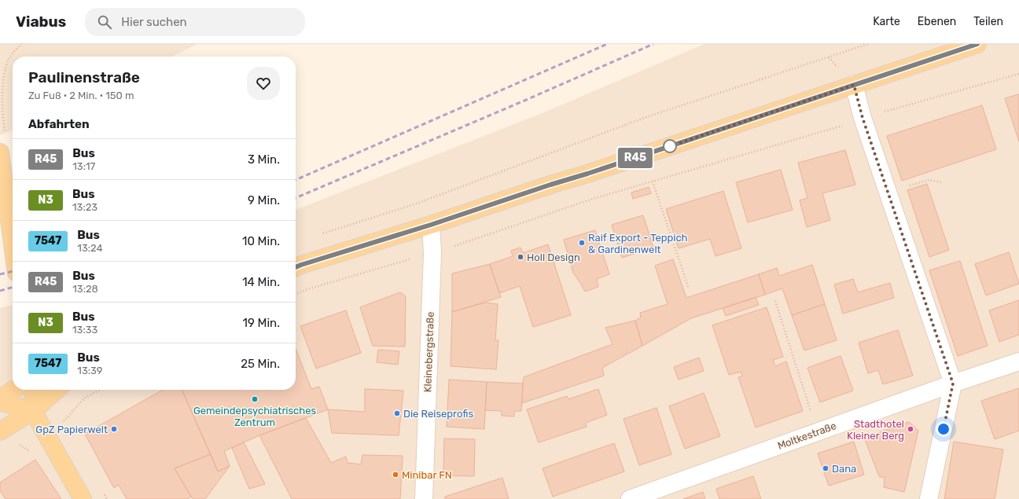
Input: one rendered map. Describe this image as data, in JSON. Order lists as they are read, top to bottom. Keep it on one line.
{"streets":{"street":["Kleinebergstraße","Moltkestraße"]},"places":["Raif Export - Teppich & Gardinenwelt","Holl Design","Gemeindepsychiatrisches Zentrum","Die Reiseprofis","GpZ Papierwelt","Stadthotel Kleiner Berg","Dana","Minibar FN"],"lines":["bus line R45"],"page":{"header":"Viabus","search":"Hier suchen","nav":["Karte","Ebenen","Teilen"],"on_map":"R45","heading":[["Paulinenstraße","Zu Fuß · 2 Min. · 150 m"],"Abfahrten"],"list":[{"mark":"R45","name":"Bus","note":"13:17","value":"3 Min."},{"mark":"N3","name":"Bus","note":"13:23","value":"9 Min."},{"mark":"7547","name":"Bus","note":"13:24","value":"10 Min."},{"mark":"R45","name":"Bus","note":"13:28","value":"14 Min."},{"mark":"N3","name":"Bus","note":"13:33","value":"19 Min."},{"mark":"7547","name":"Bus","note":"13:39","value":"25 Min."}]}}
